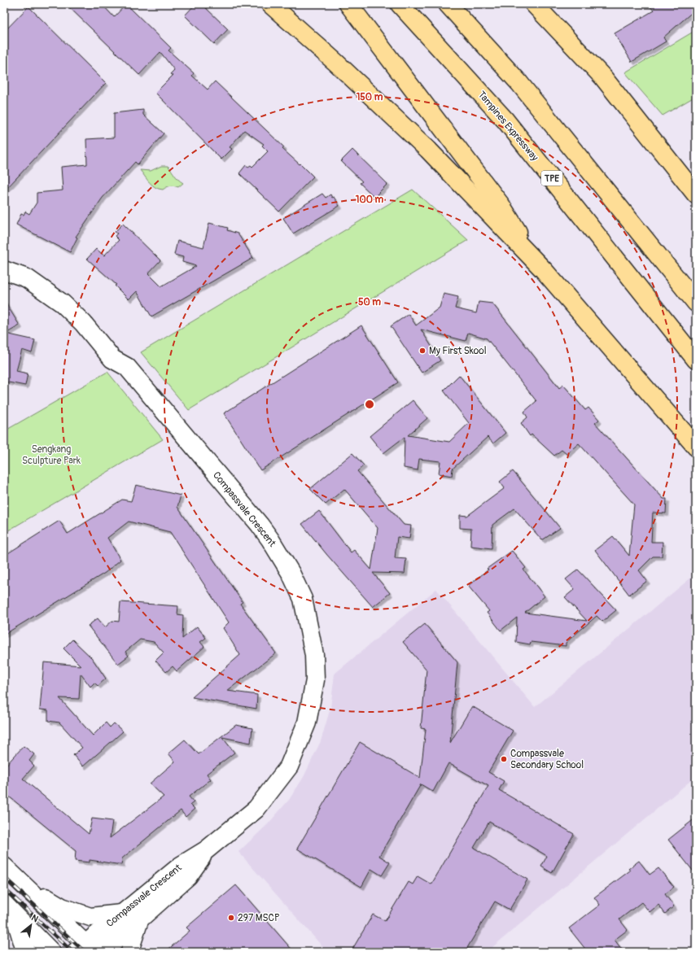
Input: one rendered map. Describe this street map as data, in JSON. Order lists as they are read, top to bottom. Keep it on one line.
{"streets":{"highway":["Tampines Expressway","TPE"],"street":["Compassvale Crescent"]},"parks":["Sengkang Sculpture Park"],"places":["My First Skool","Compassvale Secondary School","297 MSCP"],"north":"top right","rings":["150 m","100 m","50 m"]}
